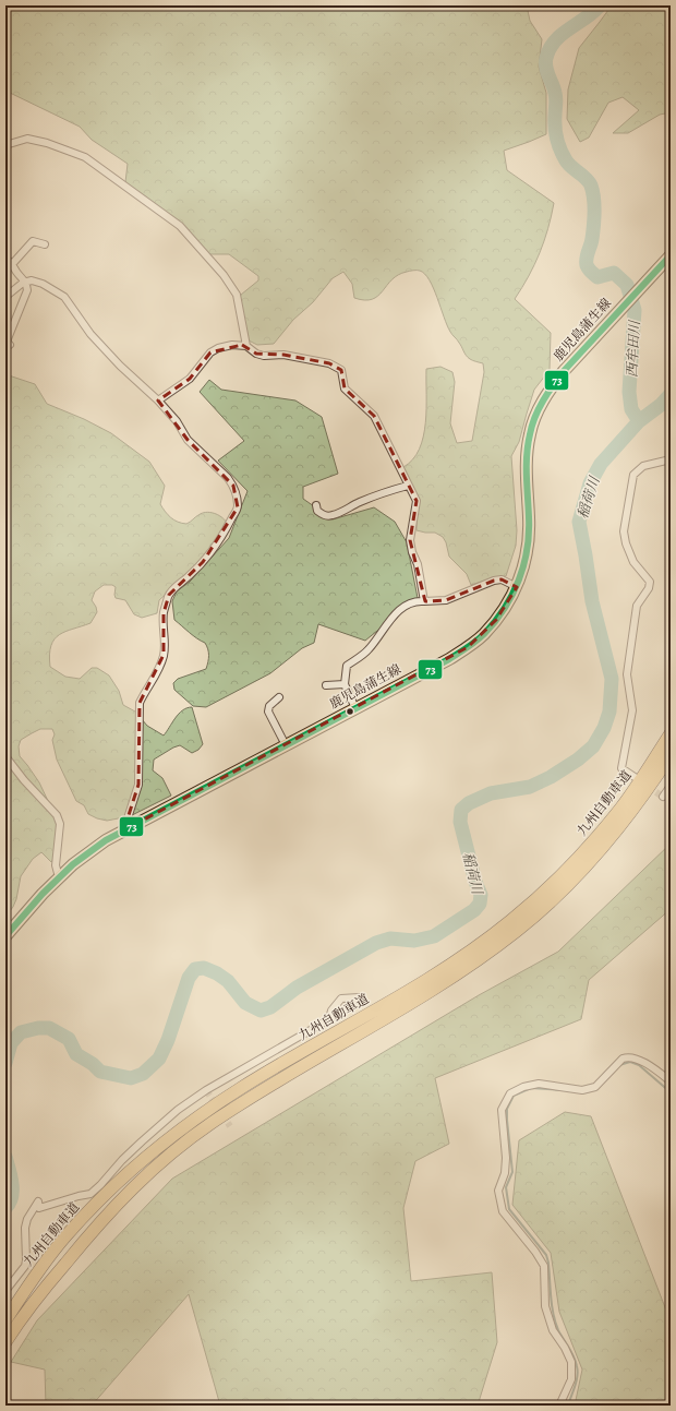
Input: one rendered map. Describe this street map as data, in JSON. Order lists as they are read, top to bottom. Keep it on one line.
{"streets":{"highway":["九州自動車道"],"main road":["鹿児島蒲生線"]},"water":["西牟田川","稲荷川"],"lines":["transit line 73"]}
